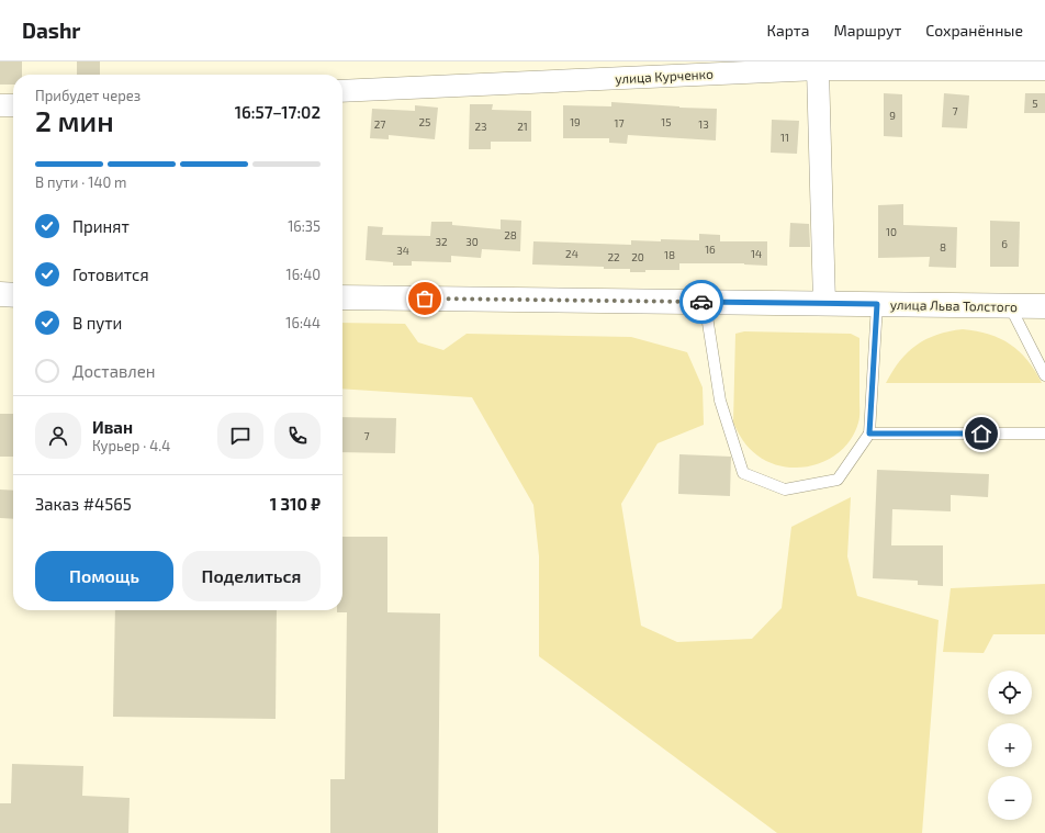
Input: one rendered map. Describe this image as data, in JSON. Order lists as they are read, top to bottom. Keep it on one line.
{"streets":{"main road":["улица Льва Толстого"],"street":["улица Курченко"]},"house_numbers":["5","7","9","25","19","15","17","27","13","23","21","11","10","28","32","30","6","8","16","34","24","14","18","22","20","7"],"page":{"header":"Dashr","nav":["Карта","Маршрут","Сохранённые"],"heading":["2 мин","Прибудет через","16:57–17:02"],"panel":["Иван","Курьер · 4.4","Заказ #4565","1 310 ₽"],"bar":"В пути · 140 m","list":[["Принят","16:35"],["Готовится","16:40"],["В пути","16:44"],"Доставлен"],"buttons":["Помощь","Поделиться"],"map_buttons":["+","−"]}}
